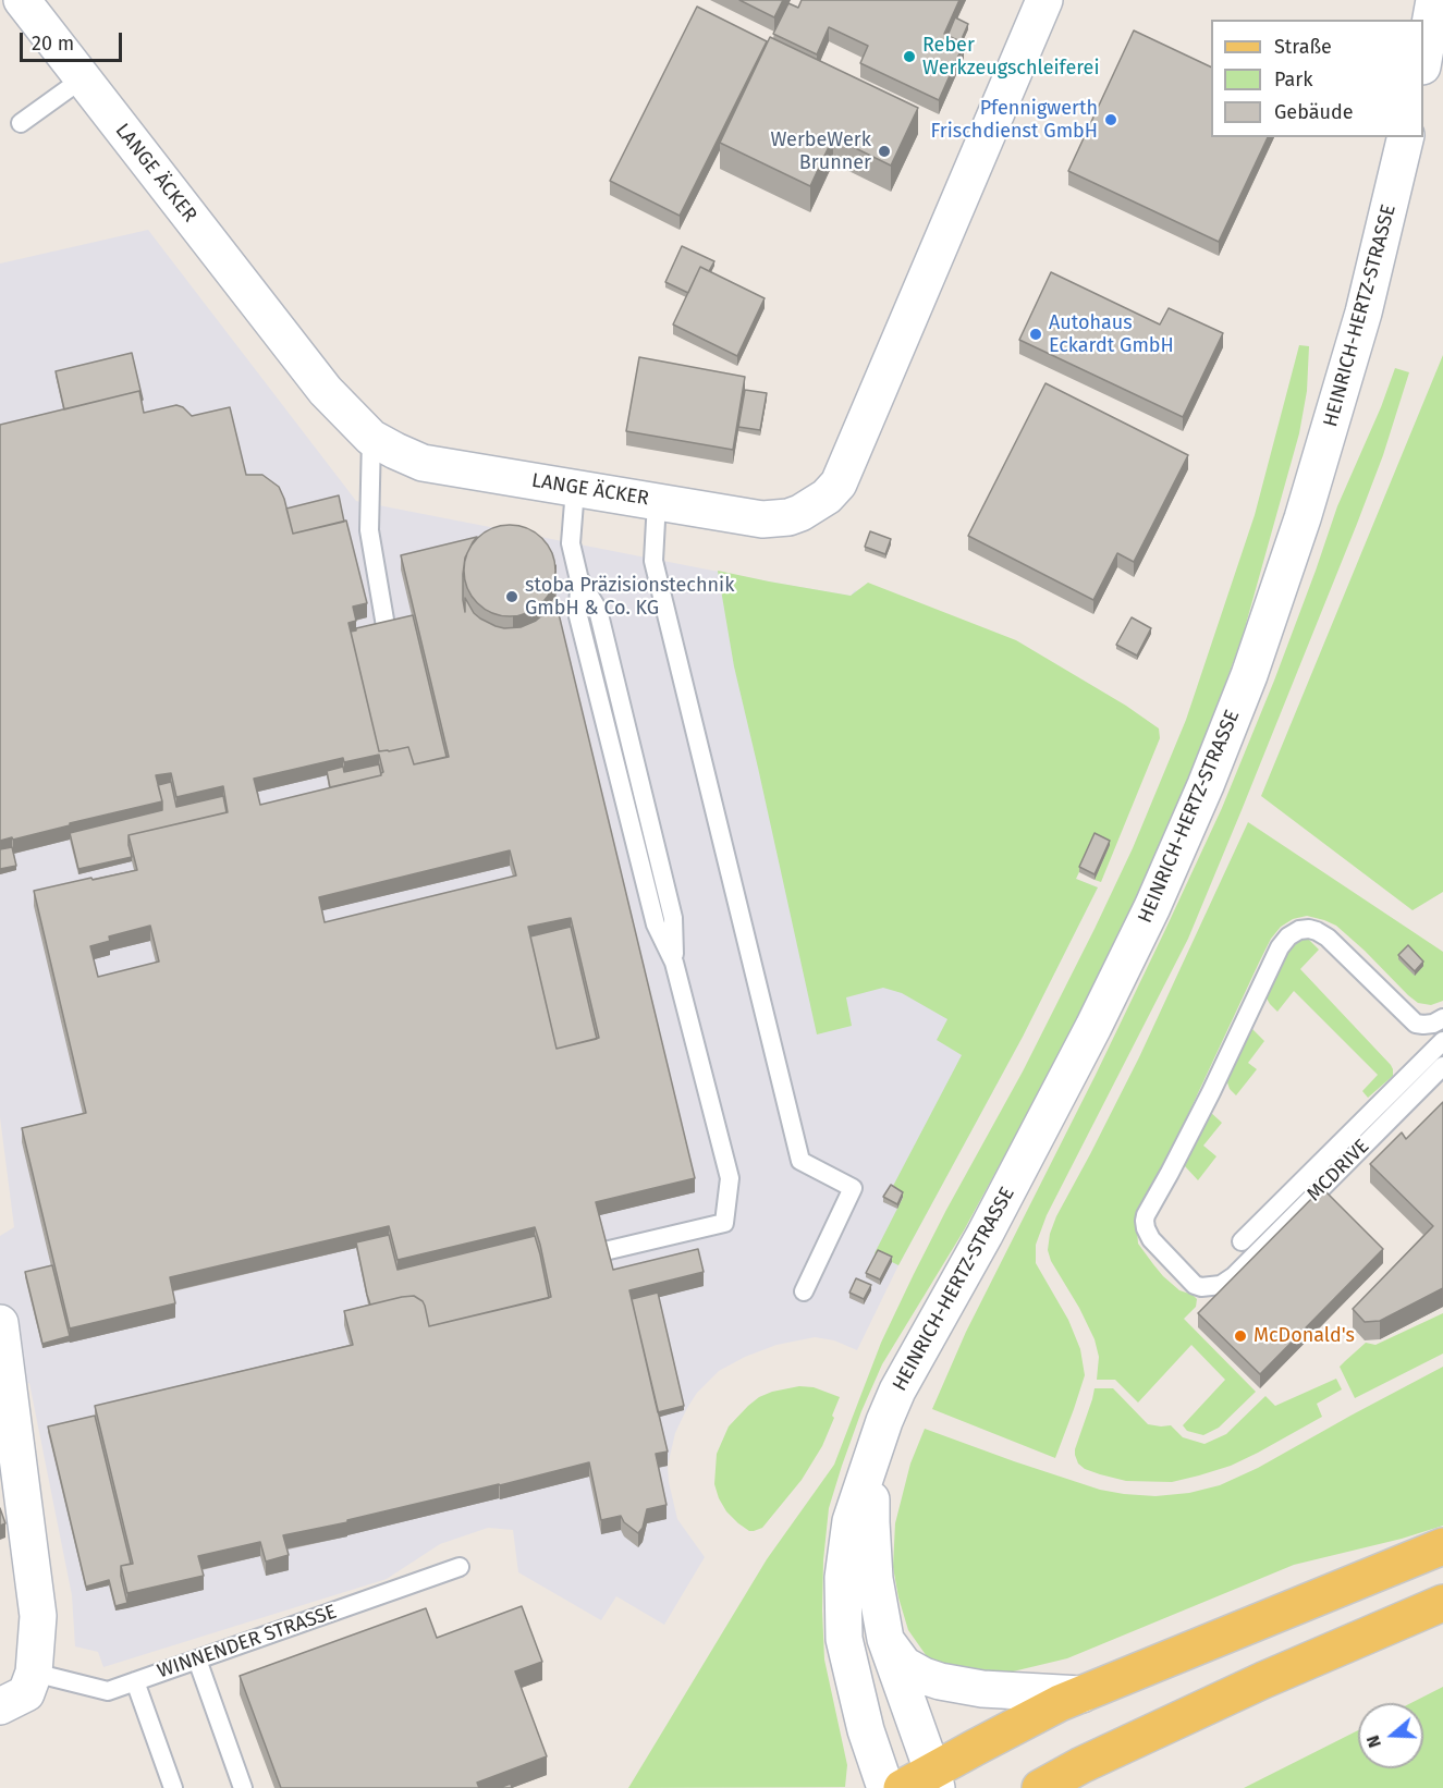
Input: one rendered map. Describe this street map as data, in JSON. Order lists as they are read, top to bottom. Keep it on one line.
{"streets":{"main road":["LANGE ÄCKER","HEINRICH-HERTZ-STRASSE"],"lane":["MCDRIVE","WINNENDER STRASSE"]},"places":["Reber Werkzeugschleiferei","Pfennigwerth Frischdienst GmbH","WerbeWerk Brunner","Autohaus Eckardt GmbH","stoba Präzisionstechnik GmbH & Co. KG","McDonald's"],"legend":["Straße","Park","Gebäude"],"scale_bar":"20 m","north":"left"}
